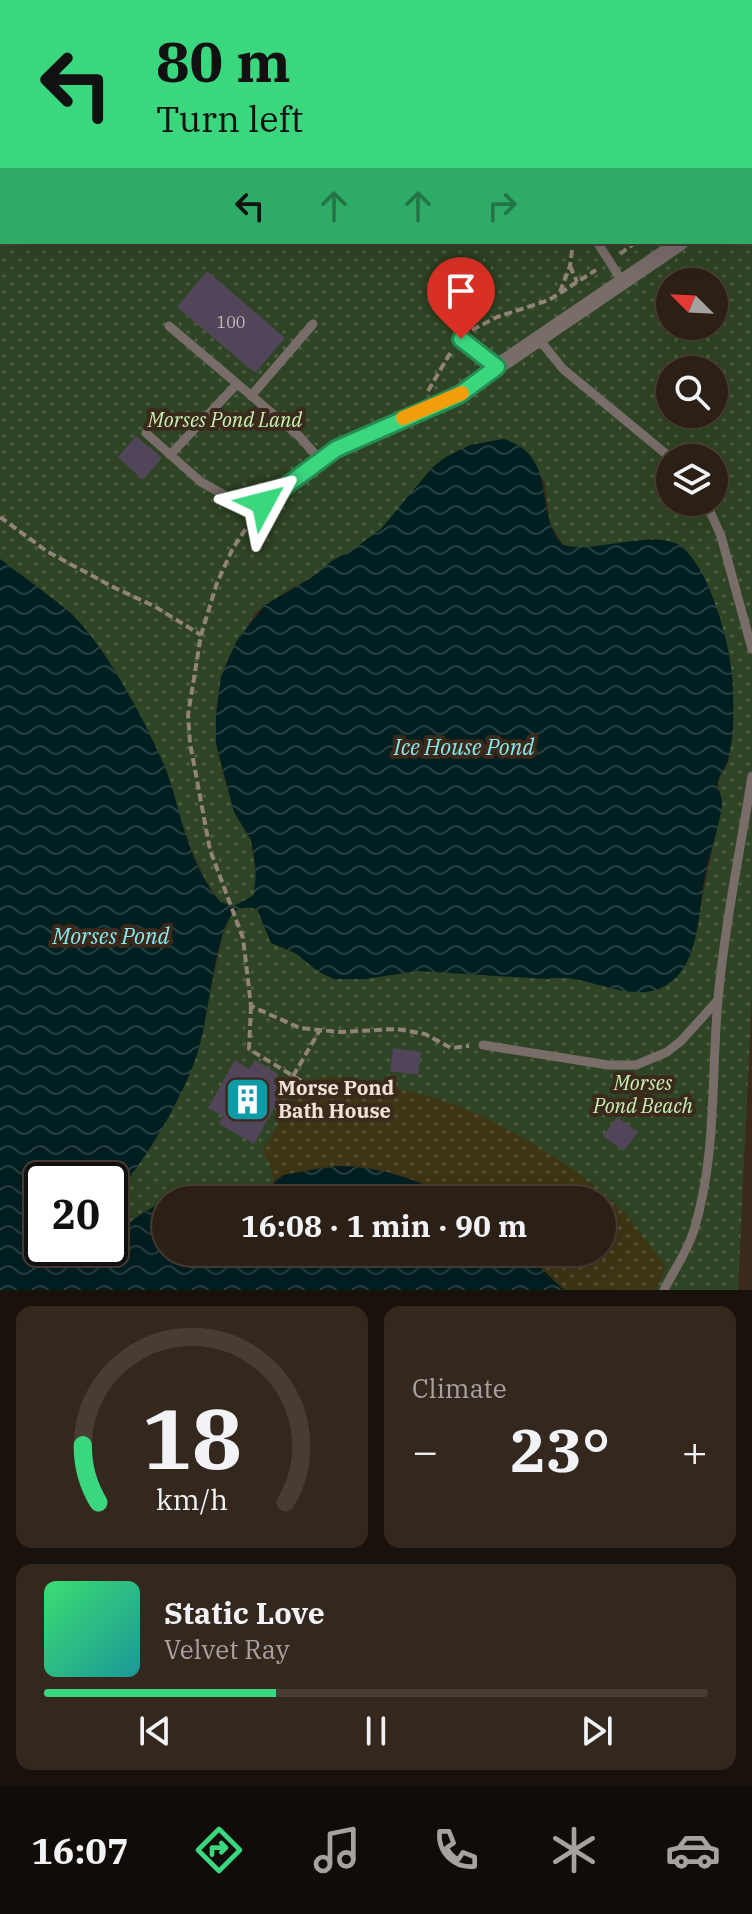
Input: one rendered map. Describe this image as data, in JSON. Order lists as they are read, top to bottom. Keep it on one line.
{"water":["Ice House Pond","Morses Pond"],"parks":["Morses Pond Land","Morses Pond Beach"],"places":{"building":["Morse Pond Bath House"]},"house_numbers":["100"],"north":"top left","page":{"turn":["80 m","Turn left"],"limit":"20","trip":"16:08 · 1 min · 90 m","tile":"Climate","heat":["−","23°","+"],"song":["Static Love","Velvet Ray"],"tabs":"16:07","gauge":["18","km/h"]}}
